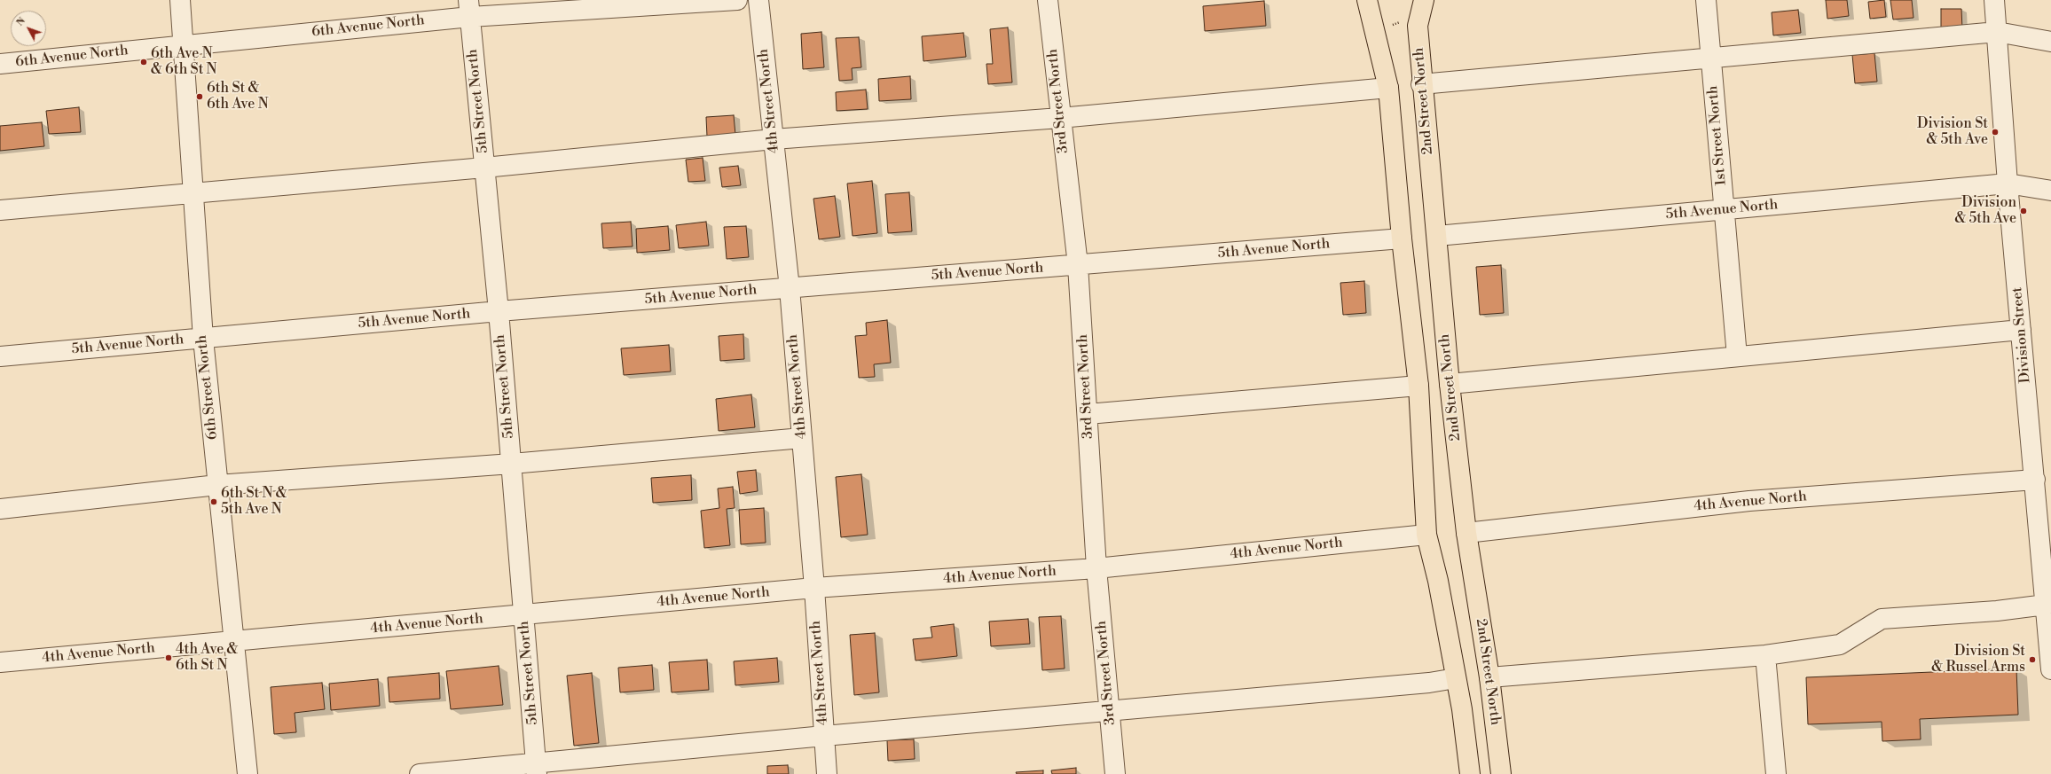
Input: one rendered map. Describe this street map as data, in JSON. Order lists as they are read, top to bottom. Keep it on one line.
{"streets":{"main road":["2nd Street North"],"street":["6th Avenue North","5th Street North","4th Street North","3rd Street North","1st Street North","5th Avenue North","Division Street","6th Street North","4th Avenue North"]},"crossings":[["6th Avenue North","5th Street North"],["6th Avenue North","6th Street North"],["5th Street North","5th Avenue North"],["5th Street North","4th Avenue North"],["4th Street North","5th Avenue North"],["4th Street North","4th Avenue North"],["3rd Street North","5th Avenue North"],["3rd Street North","4th Avenue North"],["2nd Street North","5th Avenue North"],["2nd Street North","4th Avenue North"],["1st Street North","5th Avenue North"],["5th Avenue North","Division Street"],["5th Avenue North","6th Street North"],["Division Street","4th Avenue North"],["6th Street North","4th Avenue North"]],"places":["6th Ave N & 6th St N","6th St & 6th Ave N","Division St & 5th Ave","Division & 5th Ave","6th St N & 5th Ave N","4th Ave & 6th St N","Division St & Russel Arms"],"north":"top left"}
